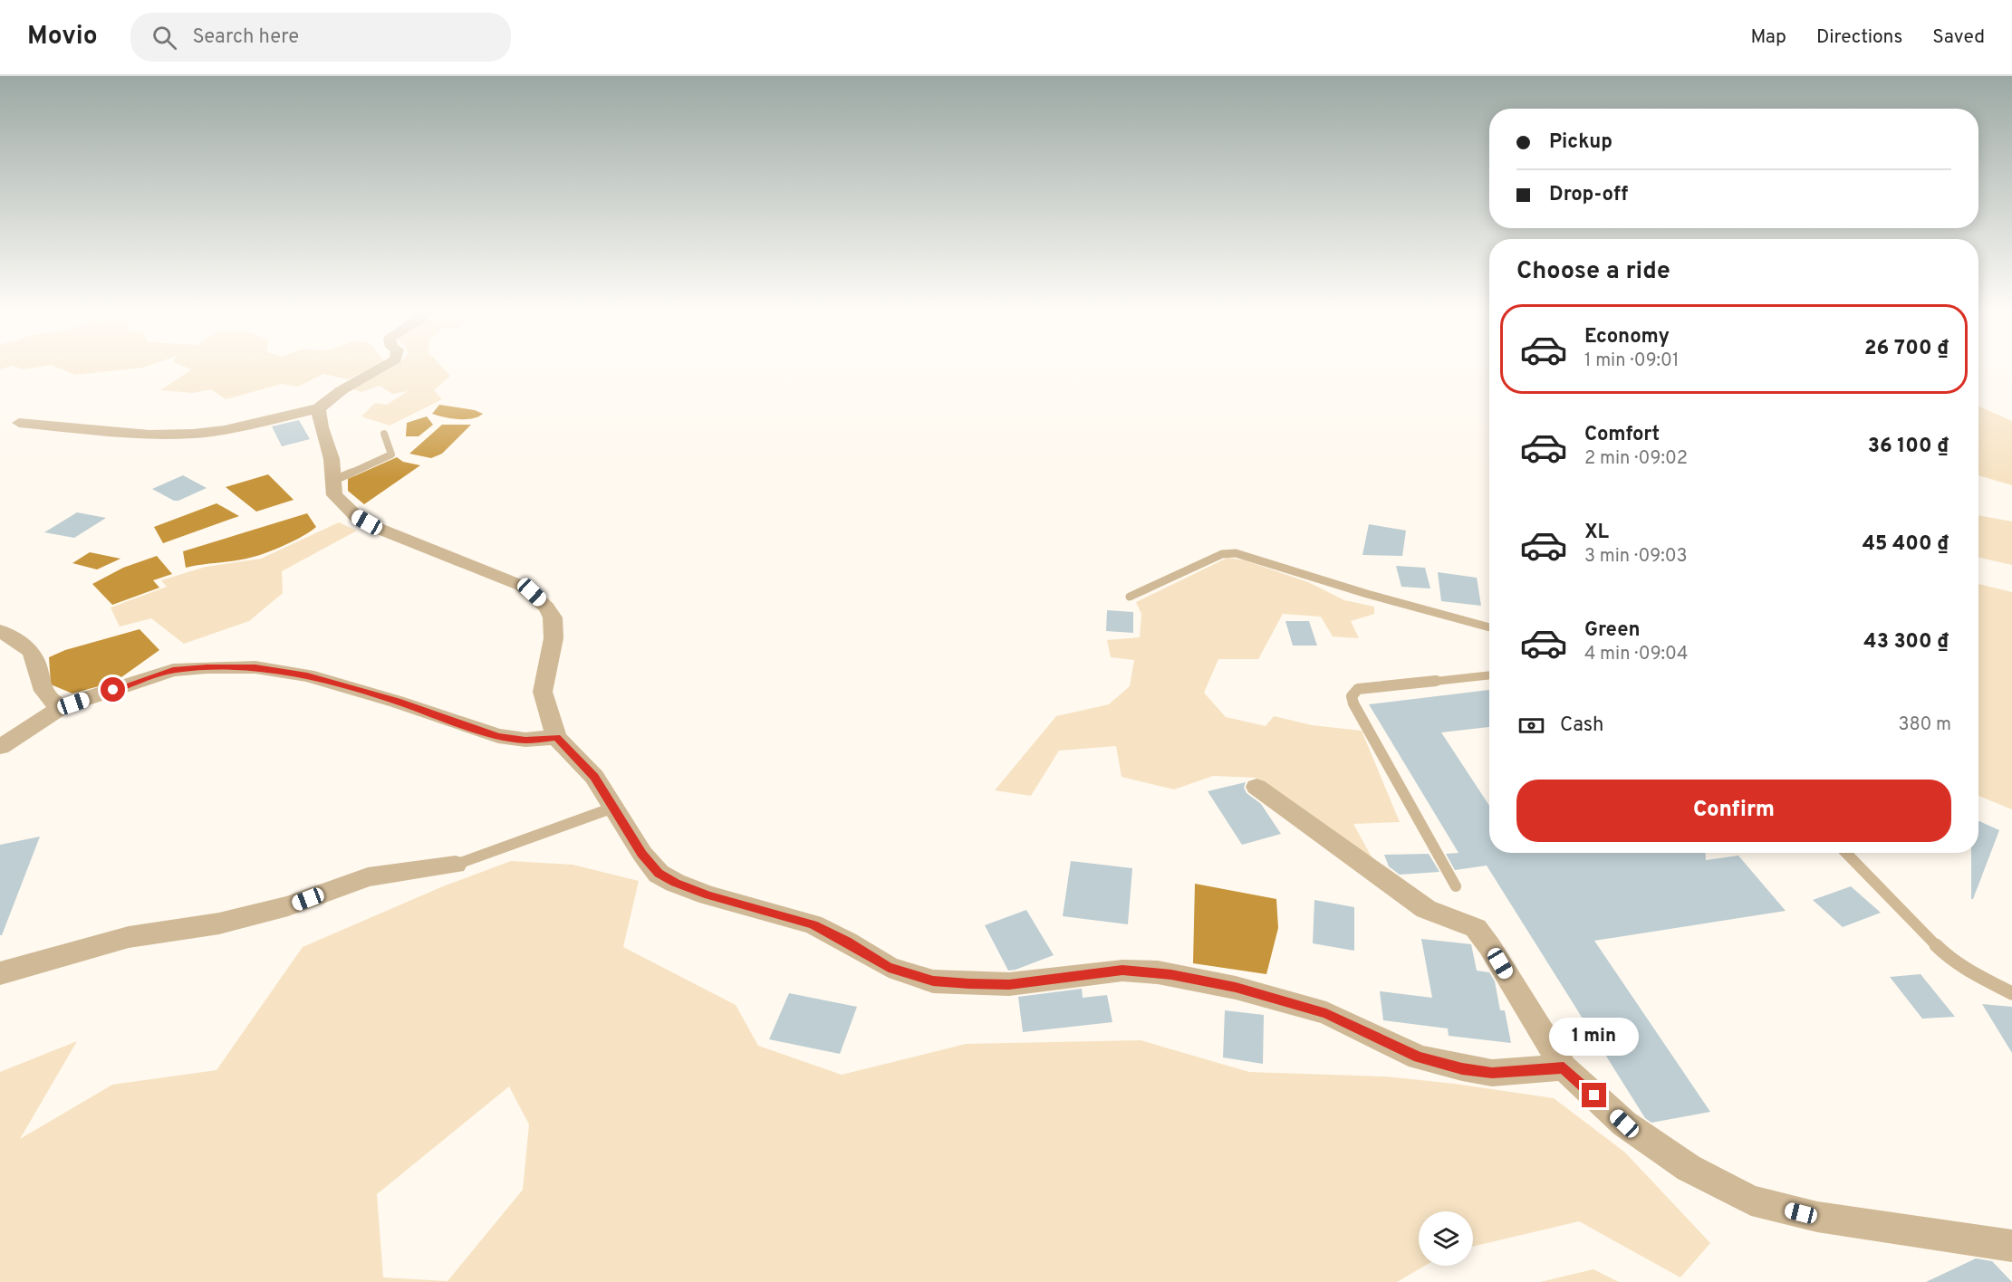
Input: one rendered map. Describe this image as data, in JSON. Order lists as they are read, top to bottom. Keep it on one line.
{"page":{"header":"Movio","search":"Search here","nav":["Map","Directions","Saved"],"banner":["Pickup","Drop-off"],"heading":"Choose a ride","list":[{"name":"Economy","note":"1 min · 09:01","value":"26 700 ₫"},{"name":"Comfort","note":"2 min · 09:02","value":"36 100 ₫"},{"name":"XL","note":"3 min · 09:03","value":"45 400 ₫"},{"name":"Green","note":"4 min · 09:04","value":"43 300 ₫"}],"pay":["Cash","380 m"],"buttons":"Confirm","bubble":"1 min"}}
